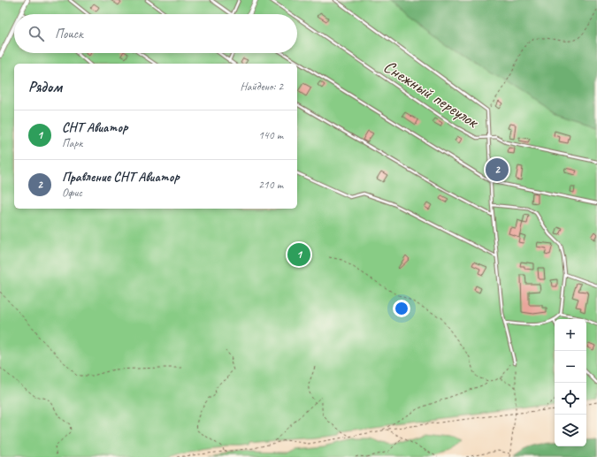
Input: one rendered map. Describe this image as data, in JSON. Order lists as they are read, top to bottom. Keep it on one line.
{"streets":{"lane":["Снежный переулок"]},"page":{"search":"Поиск","heading":["Рядом","Найдено: 2"],"list":[{"mark":"1","name":"СНТ Авиатор","note":"Парк","value":"140 m"},{"mark":"2","name":"Правление СНТ Авиатор","note":"Офис","value":"210 m"}],"pins":["2","1"],"map_buttons":["+","−"]}}
